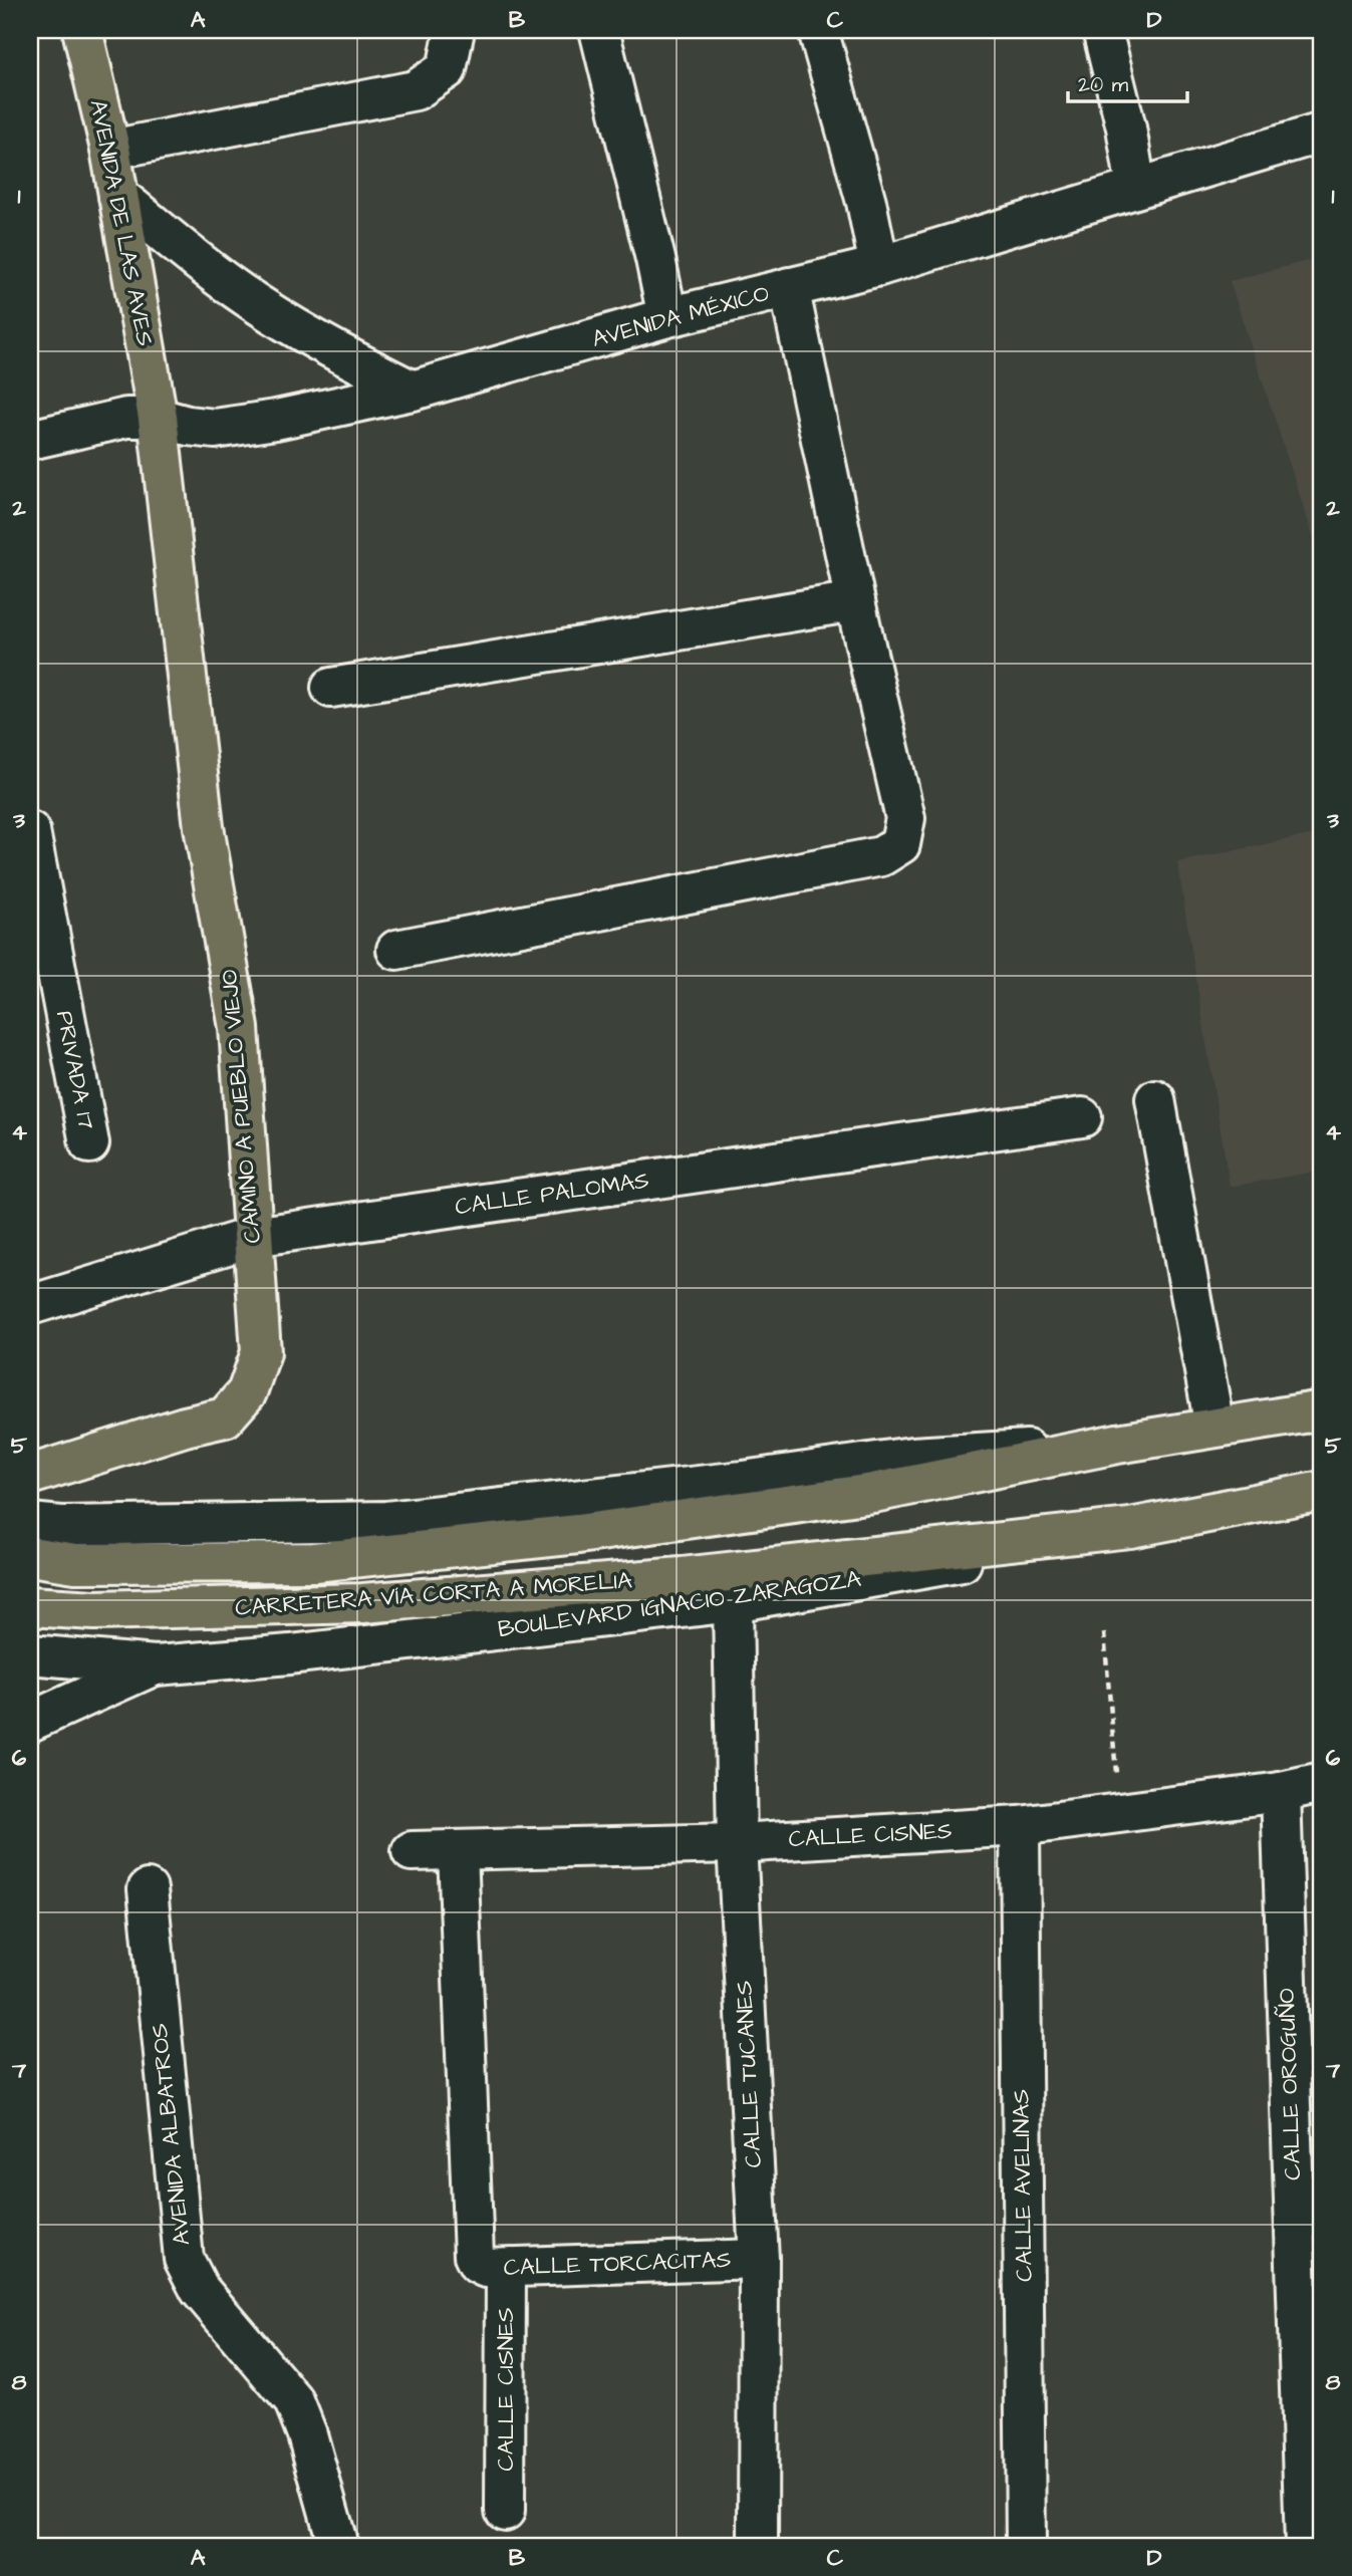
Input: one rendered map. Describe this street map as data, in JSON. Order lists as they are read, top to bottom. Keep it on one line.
{"streets":{"main road":["AVENIDA DE LAS AVES","CAMINO A PUEBLO VIEJO","CARRETERA VÍA CORTA A MORELIA","BOULEVARD IGNACIO ZARAGOZA"],"street":["AVENIDA MÉXICO","PRIVADA 17","CALLE PALOMAS","CALLE CISNES","CALLE TUCANES","CALLE OROGUÑO","AVENIDA ALBATROS","CALLE AVELINAS","CALLE TORCACITAS"]},"crossings":[["AVENIDA DE LAS AVES","AVENIDA MÉXICO"],["AVENIDA DE LAS AVES","CAMINO A PUEBLO VIEJO"],["AVENIDA MÉXICO","CAMINO A PUEBLO VIEJO"],["CAMINO A PUEBLO VIEJO","CALLE PALOMAS"],["CARRETERA VÍA CORTA A MORELIA","BOULEVARD IGNACIO ZARAGOZA"],["BOULEVARD IGNACIO ZARAGOZA","CALLE TUCANES"],["CALLE CISNES","CALLE TUCANES"],["CALLE CISNES","CALLE OROGUÑO"],["CALLE CISNES","CALLE AVELINAS"],["CALLE CISNES","CALLE TORCACITAS"],["CALLE TUCANES","CALLE TORCACITAS"]],"scale_bar":"20 m","grid":{"columns":["A","B","C","D"],"rows":["1","2","3","4","5","6","7","8"]}}
